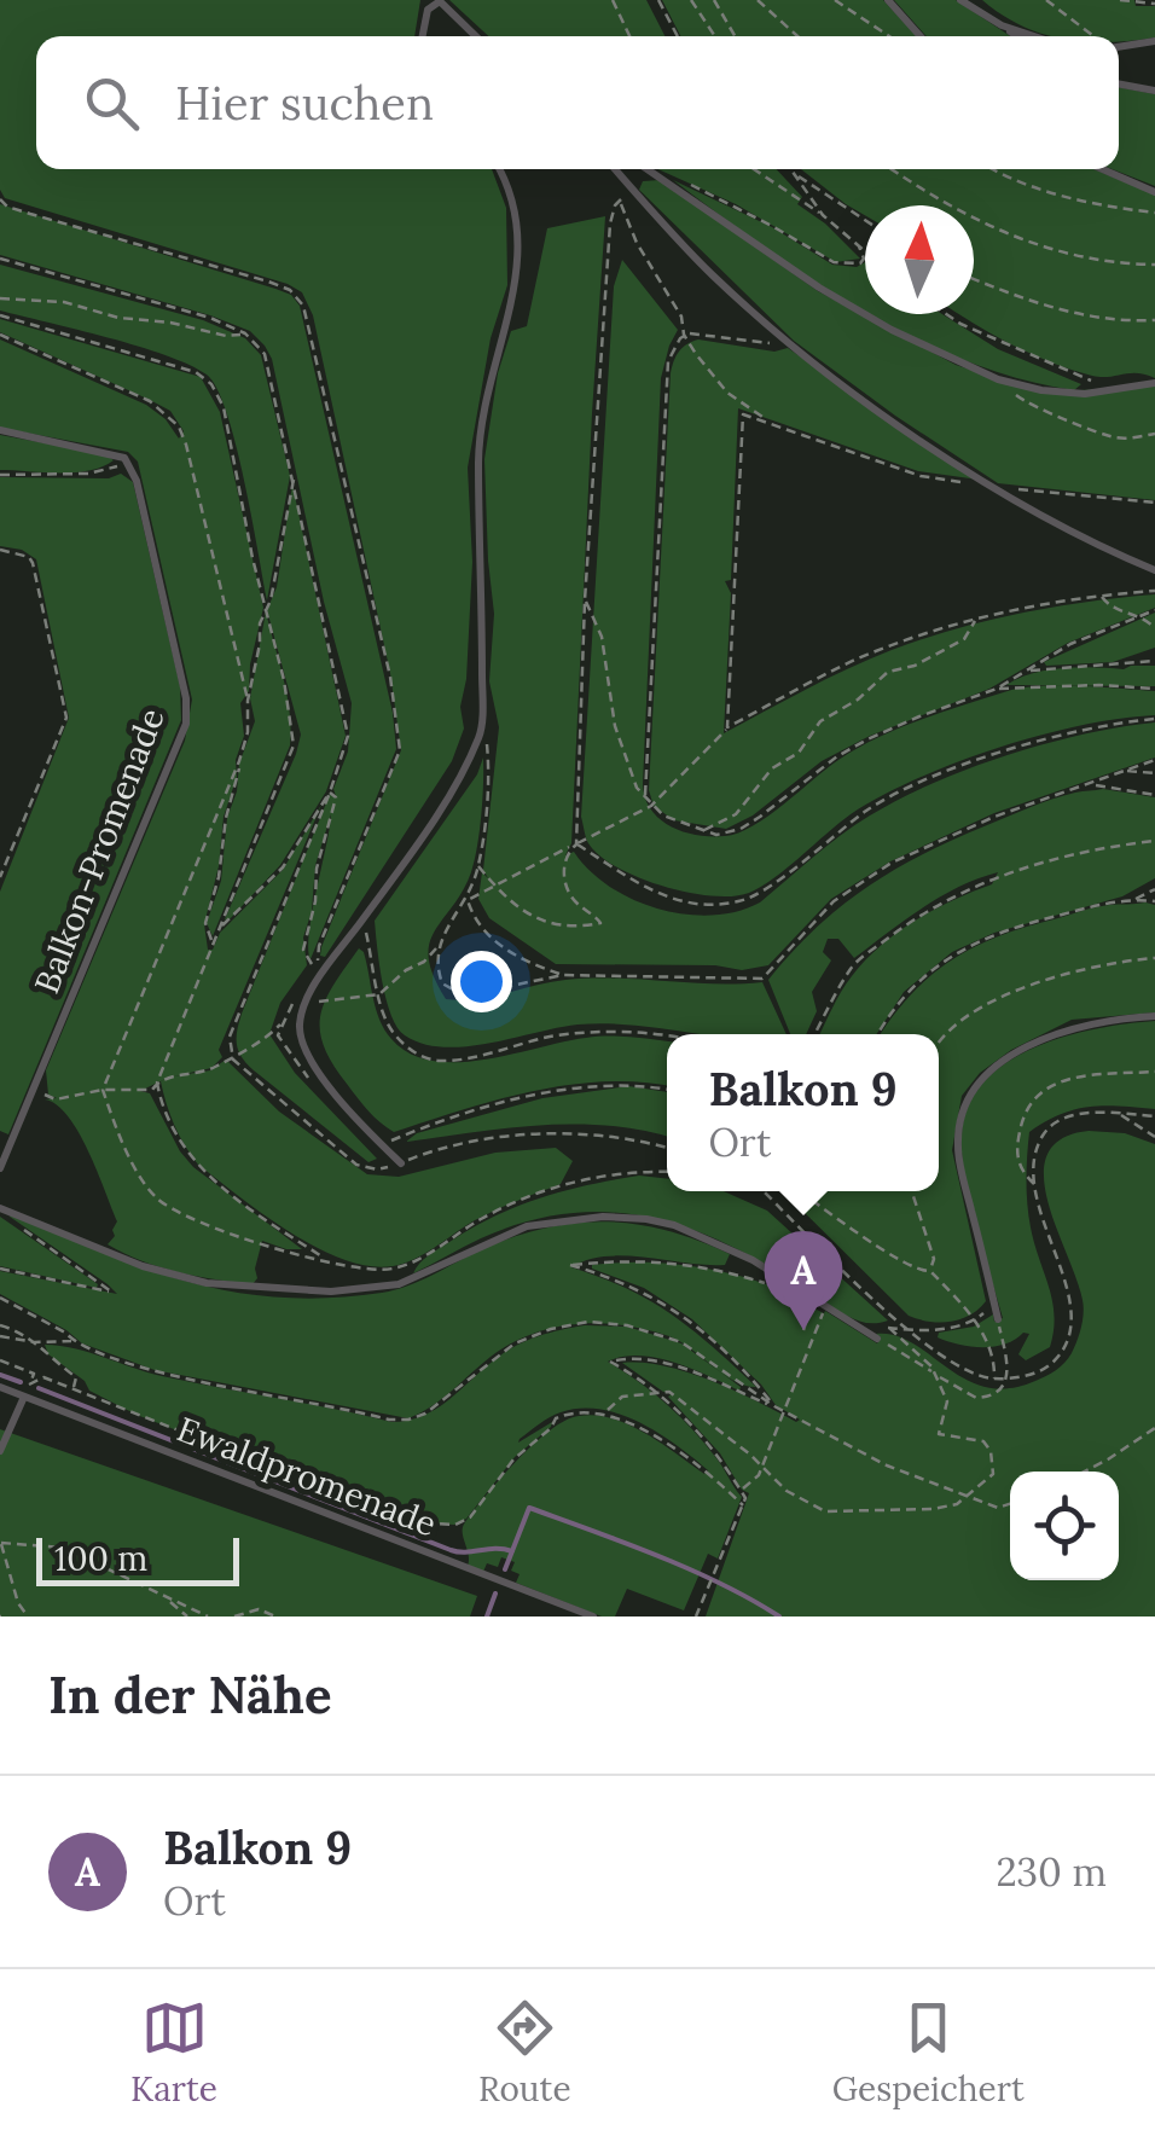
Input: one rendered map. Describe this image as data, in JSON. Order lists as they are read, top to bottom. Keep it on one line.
{"streets":{"lane":["Balkon-Promenade","Ewaldpromenade"]},"scale_bar":"100 m","north":"top","page":{"search":"Hier suchen","popup":["Balkon 9","Ort"],"pins":"A","scale":"100 m","heading":"In der Nähe","list":[{"mark":"A","name":"Balkon 9","note":"Ort","value":"230 m"}],"nav":["Karte","Route","Gespeichert"]}}
